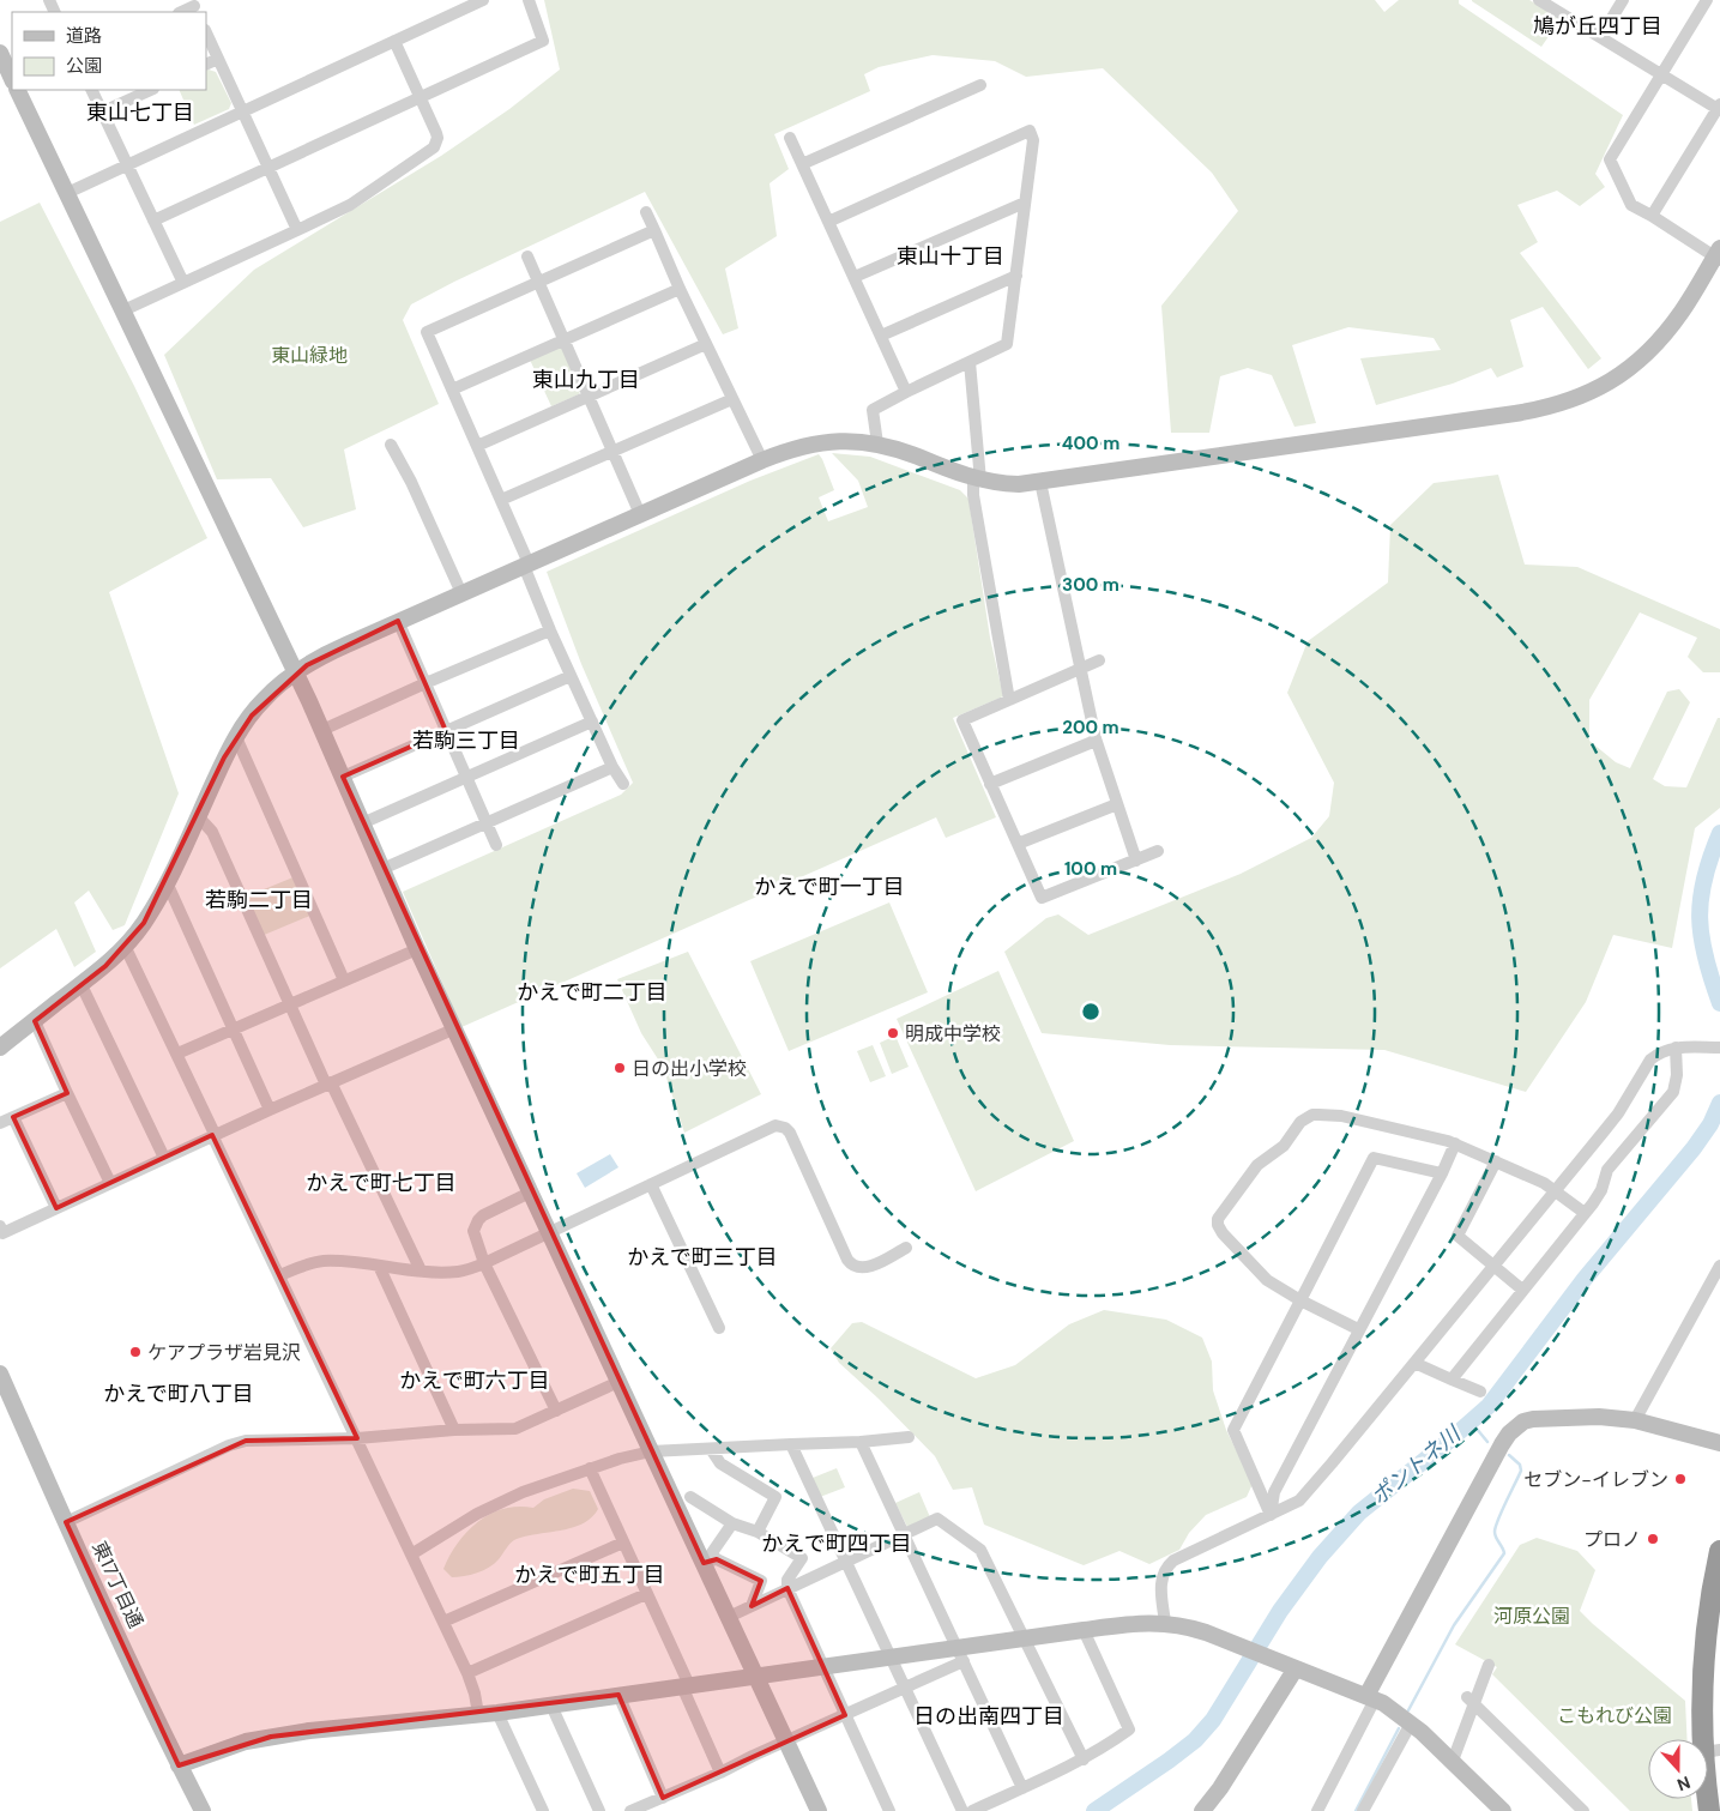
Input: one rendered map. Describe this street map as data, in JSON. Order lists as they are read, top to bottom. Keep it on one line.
{"streets":{"street":["東17丁目通"]},"districts":["鳩が丘四丁目","東山七丁目","東山十丁目","東山九丁目","若駒三丁目","かえで町一丁目","若駒二丁目","かえで町二丁目","かえで町七丁目","かえで町三丁目","かえで町六丁目","かえで町八丁目","かえで町四丁目","かえで町五丁目","日の出南四丁目"],"water":["ポントネ川"],"parks":["東山緑地","河原公園","こもれび公園"],"places":["明成中学校","日の出小学校","ケアプラザ岩見沢","セブン-イレブン","プロノ"],"legend":["道路","公園"],"north":"bottom","rings":["400 m","300 m","200 m","100 m"]}
